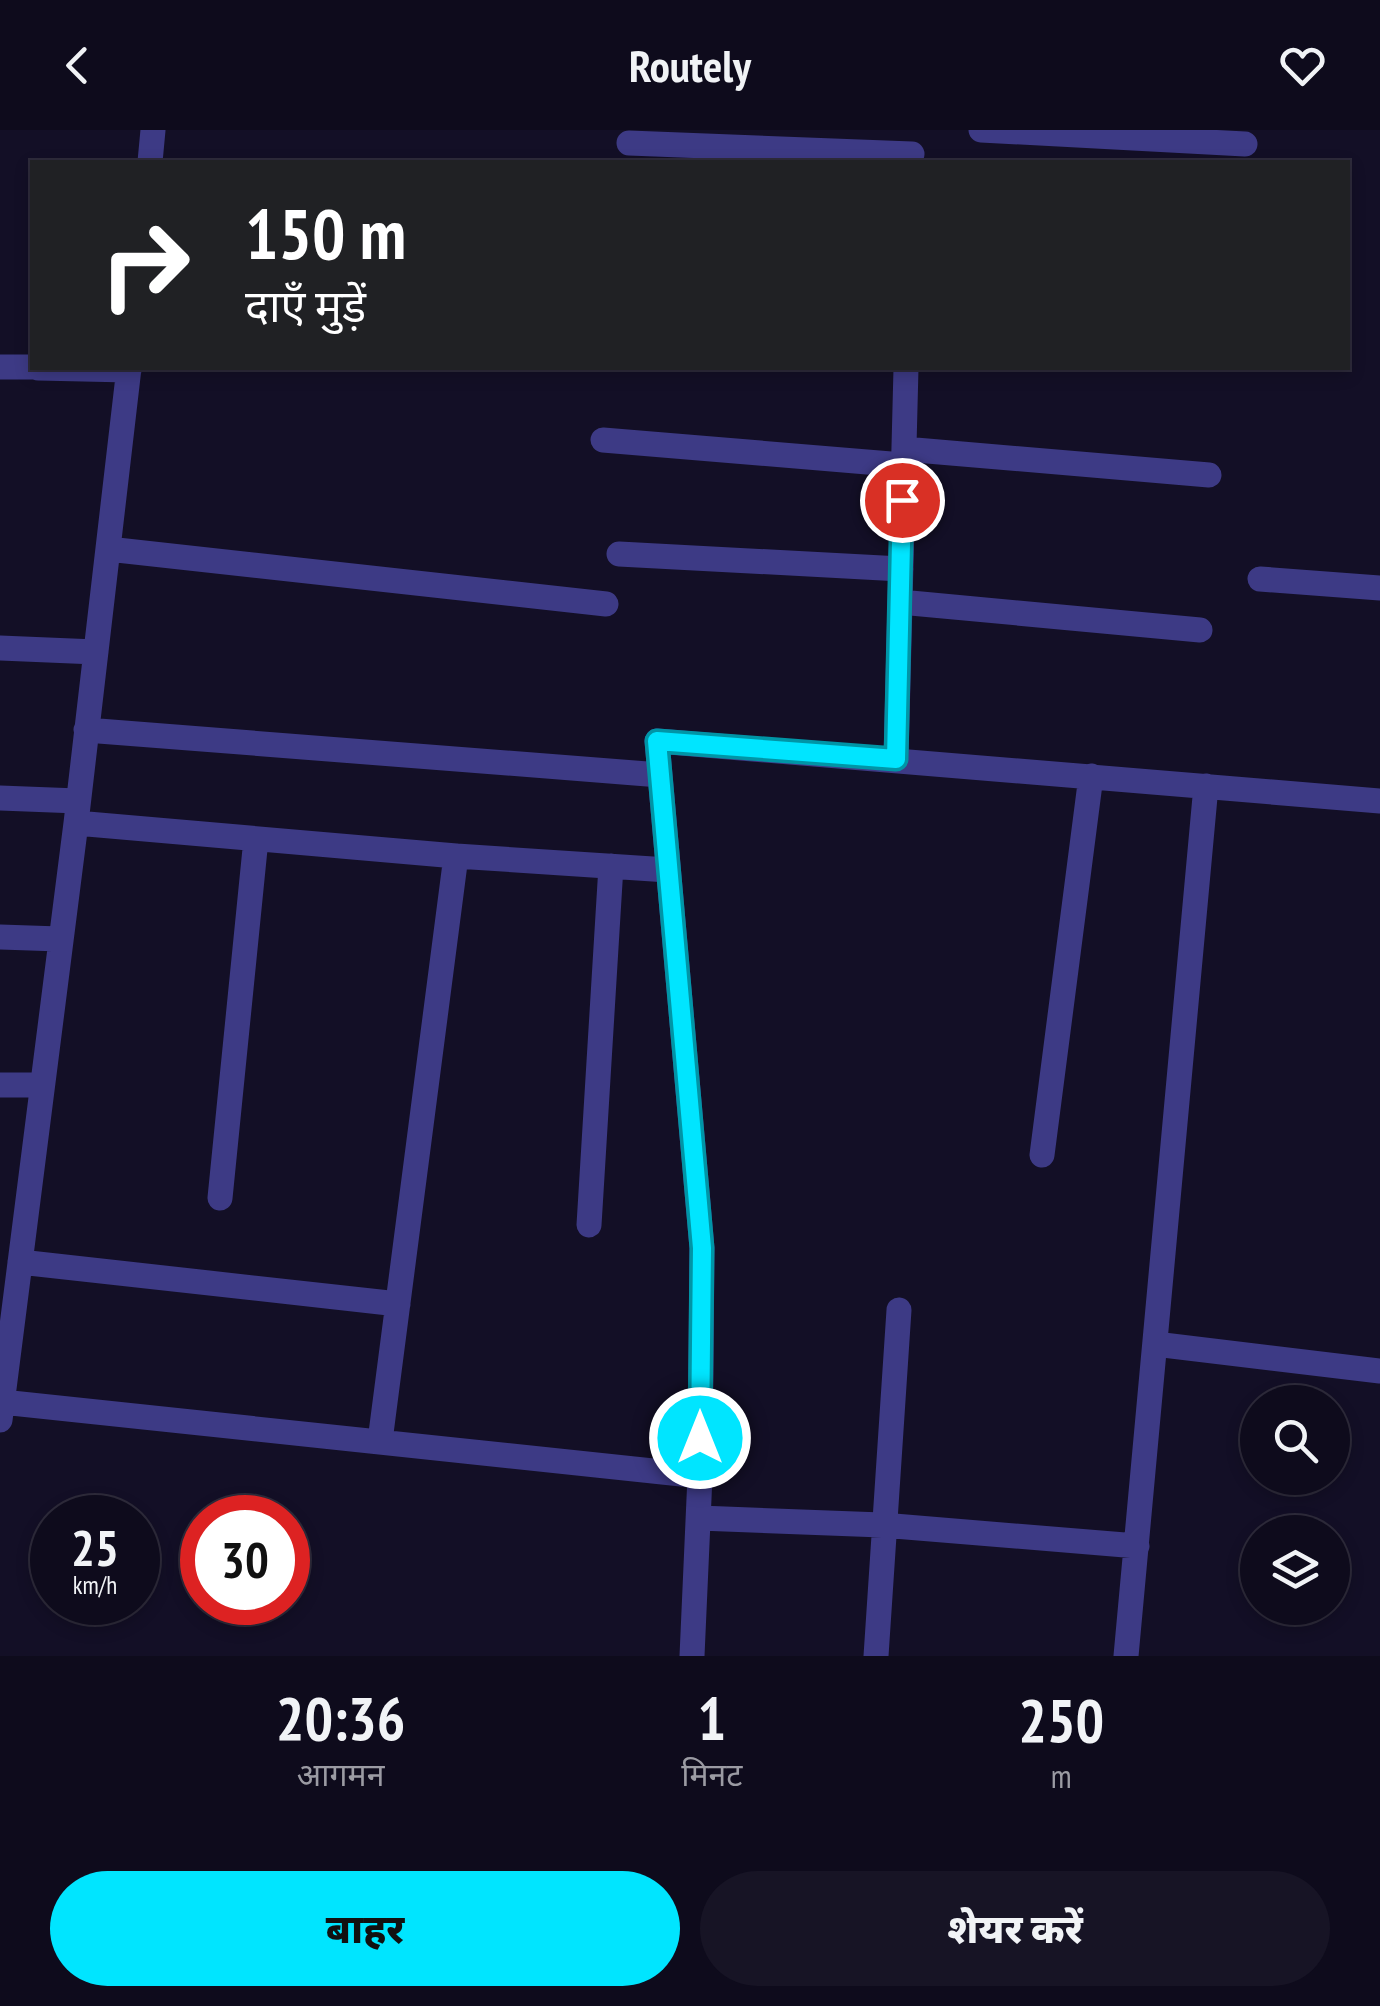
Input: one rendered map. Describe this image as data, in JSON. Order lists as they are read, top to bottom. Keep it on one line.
{"page":{"header":"Routely","turn":["150 m","दाएँ मुड़ें"],"speed":"25 km/h","limit":"30","eta":["20:36","आगमन","1","मिनट","250","m"],"buttons":["बाहर","शेयर करें"]}}
